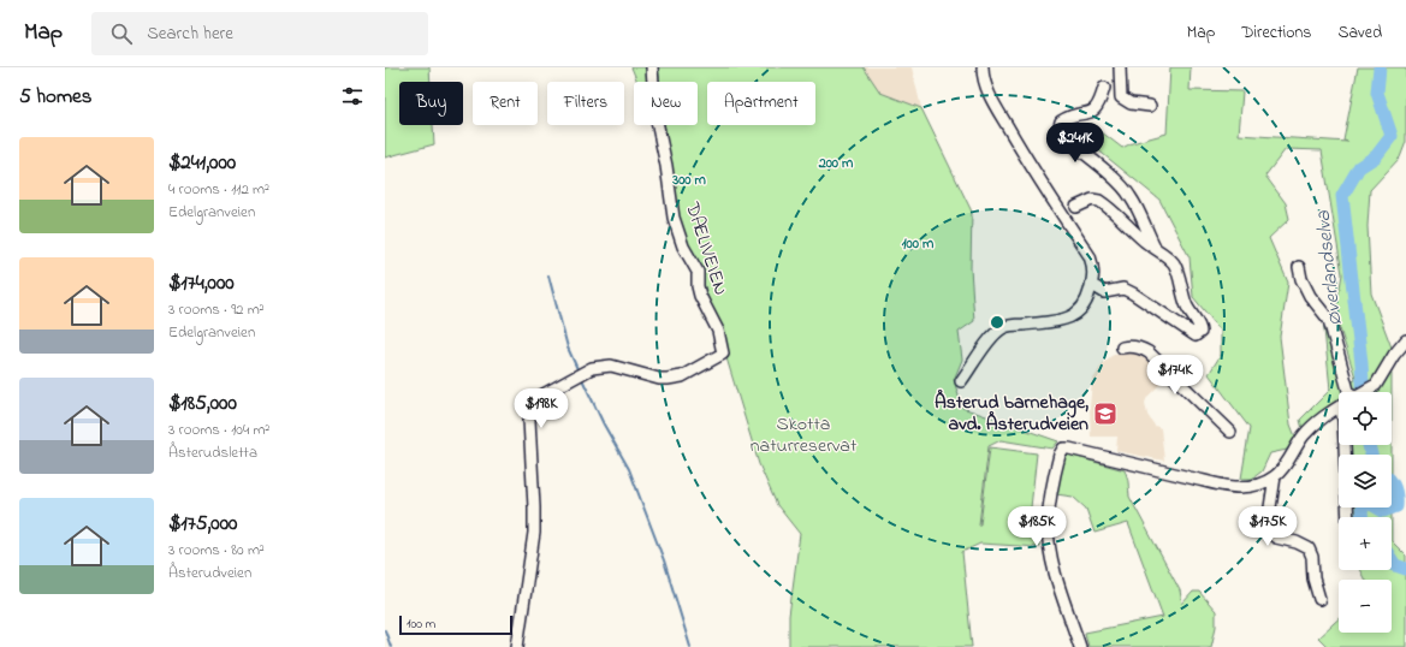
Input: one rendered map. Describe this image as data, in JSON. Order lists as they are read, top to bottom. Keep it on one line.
{"streets":{"street":["DÆLIVEIEN"]},"water":["Øverlandselva"],"parks":["Skotta naturreservat"],"places":{"school or university":["Åsterud barnehage, avd. Åsterudveien"]},"scale_bar":"100 m","page":{"header":"Map","search":"Search here","nav":["Map","Directions","Saved"],"heading":"5 homes","chip":["Buy","Rent","Filters","New","Apartment"],"price":["$241K","$174K","$198K","$185K","$175K"],"list":[{"name":"$241,000","note":"4 rooms · 112 m² · Edelgranveien"},{"name":"$174,000","note":"3 rooms · 92 m² · Edelgranveien"},{"name":"$185,000","note":"3 rooms · 104 m² · Åsterudsletta"},{"name":"$175,000","note":"3 rooms · 80 m² · Åsterudveien"}],"map_buttons":["+","−"],"scale":"100 m"},"rings":["200 m","300 m","100 m"]}
